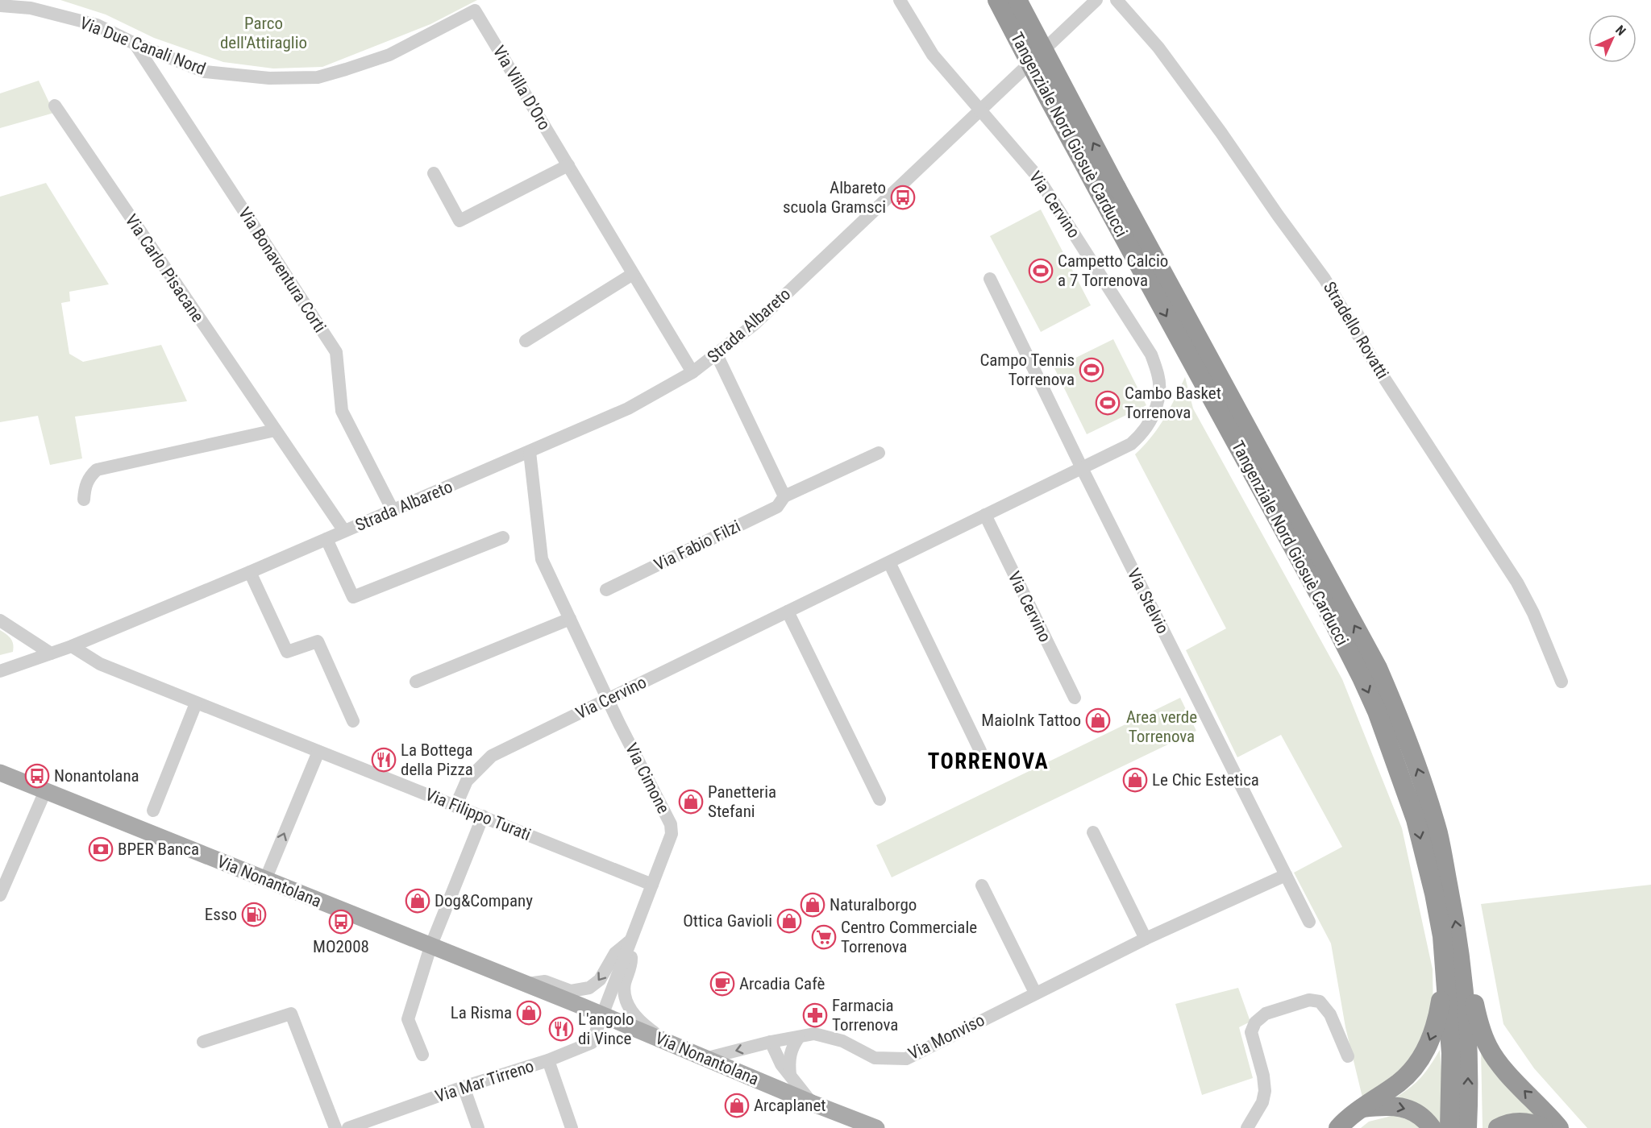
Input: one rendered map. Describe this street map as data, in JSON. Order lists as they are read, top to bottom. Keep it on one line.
{"streets":{"highway":["Tangenziale Nord Giosuè Carducci"],"main road":["Via Nonantolana"],"street":["Via Due Canali Nord","Via Villa D'Oro","Via Cervino","Via Carlo Pisacane","Via Bonaventura Corti","Strada Albareto","Stradello Rovatti","Via Fabio Filzi","Via Stelvio","Via Cimone","Via Filippo Turati","Via Monviso","Via Mar Tirreno"]},"crossings":[["Via Due Canali Nord","Via Villa D'Oro"],["Via Due Canali Nord","Via Bonaventura Corti"],["Via Villa D'Oro","Strada Albareto"],["Via Cervino","Strada Albareto"],["Via Cervino","Via Stelvio"],["Via Cervino","Via Cimone"],["Via Cervino","Via Filippo Turati"],["Via Carlo Pisacane","Strada Albareto"],["Via Bonaventura Corti","Strada Albareto"],["Strada Albareto","Via Cimone"],["Strada Albareto","Via Filippo Turati"],["Via Stelvio","Via Monviso"],["Via Cimone","Via Filippo Turati"],["Via Cimone","Via Nonantolana"],["Via Cimone","Via Mar Tirreno"],["Via Nonantolana","Via Monviso"],["Via Nonantolana","Via Mar Tirreno"]],"districts":["TORRENOVA"],"parks":["Parco dell'Attiraglio","Area verde Torrenova"],"places":{"bus stop":["Albareto scuola Gramsci","Nonantolana","MO2008"],"sports":["Campetto Calcio a 7 Torrenova","Campo Tennis Torrenova","Cambo Basket Torrenova"],"shop":["MaioInk Tattoo","Le Chic Estetica","Panetteria Stefani","Dog&Company","Naturalborgo","Ottica Gavioli","La Risma","Arcaplanet"],"restaurant":["La Bottega della Pizza","L'angolo di Vince"],"bank":["BPER Banca"],"fuel station":["Esso"],"supermarket":["Centro Commerciale Torrenova"],"cafe":["Arcadia Cafè"],"pharmacy":["Farmacia Torrenova"]},"north":"top right"}
